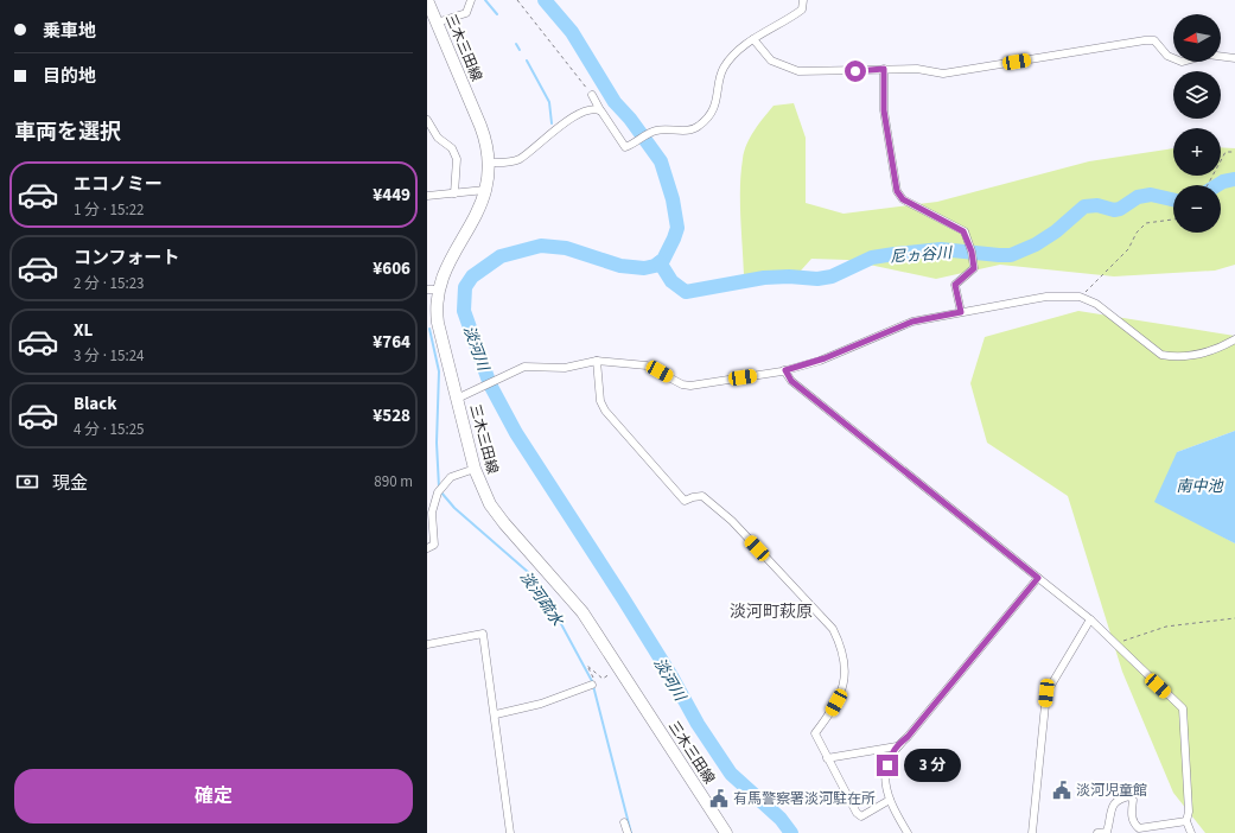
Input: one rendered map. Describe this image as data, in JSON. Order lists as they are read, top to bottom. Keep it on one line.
{"streets":{"main road":["三木三田線"]},"districts":["淡河町萩原"],"water":["尼ヵ谷川","淡河川","南中池","淡河疏水"],"places":{"public building":["淡河児童館","有馬警察署淡河駐在所"]},"north":"left","page":{"banner":["乗車地","目的地"],"map_buttons":["+","−"],"heading":"車両を選択","list":[{"name":"エコノミー","note":"1 分 · 15:22","value":"¥449"},{"name":"コンフォート","note":"2 分 · 15:23","value":"¥606"},{"name":"XL","note":"3 分 · 15:24","value":"¥764"},{"name":"Black","note":"4 分 · 15:25","value":"¥528"}],"pay":["現金","890 m"],"bubble":"3 分","buttons":"確定"}}
